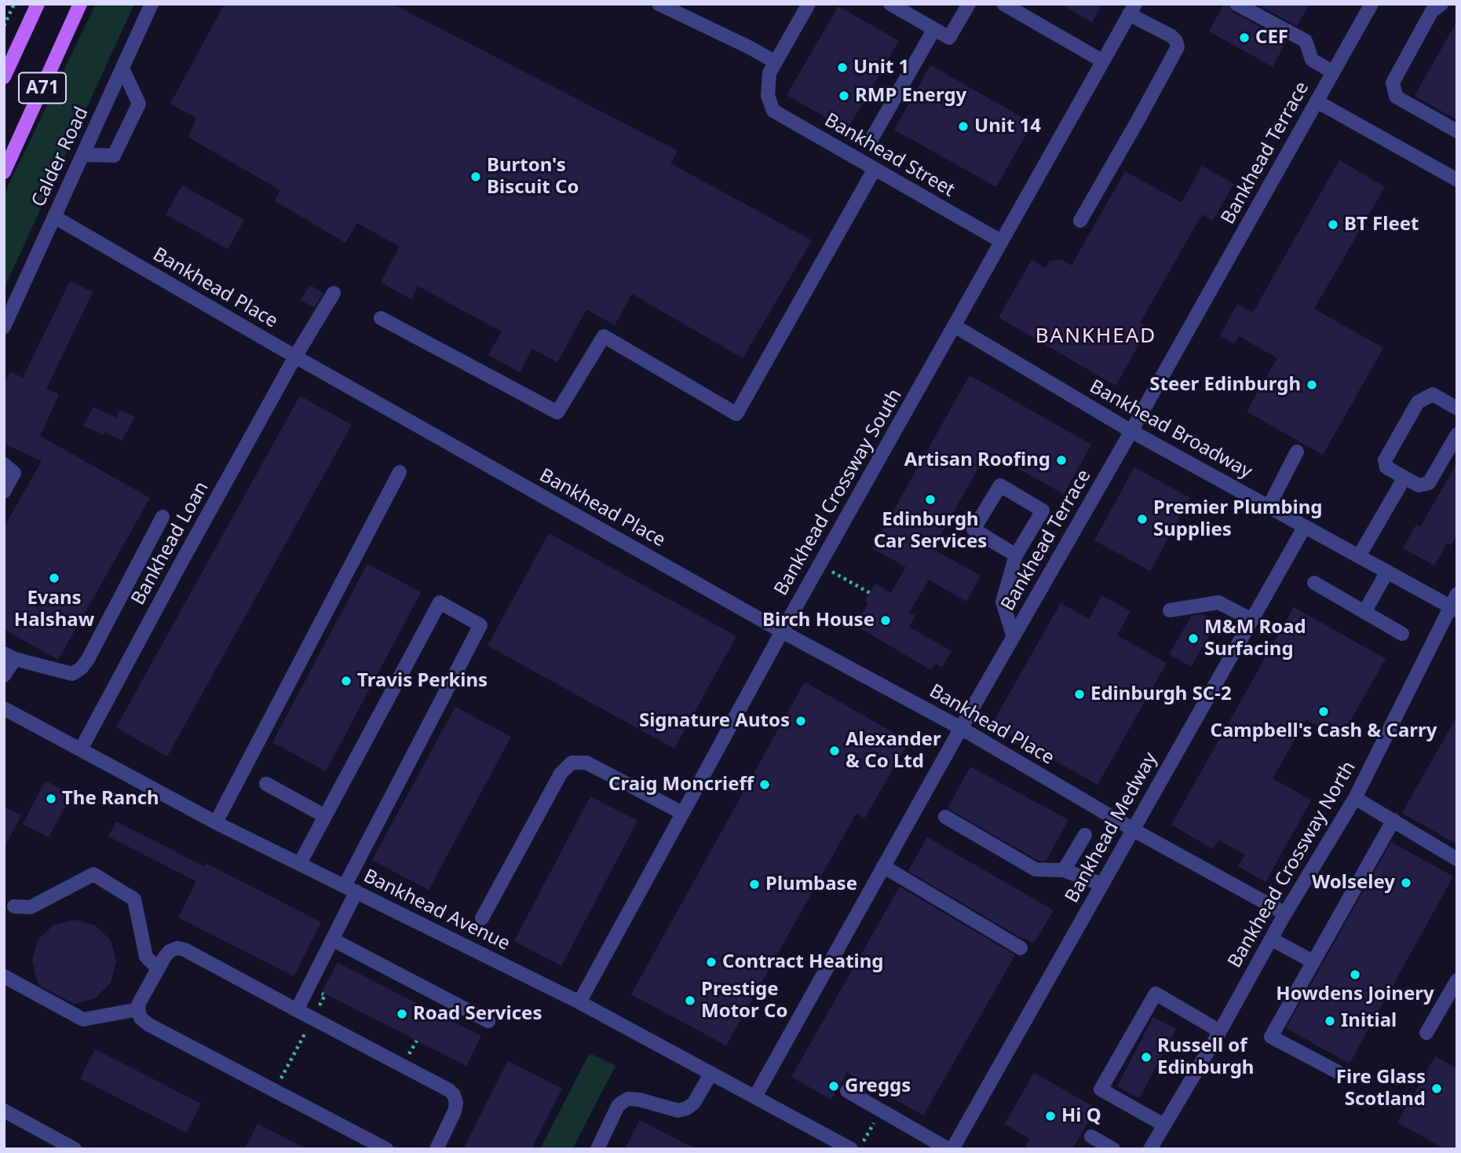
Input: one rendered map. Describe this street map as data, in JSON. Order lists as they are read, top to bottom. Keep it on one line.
{"streets":{"main road":["A71"],"street":["Bankhead Terrace","Bankhead Street","Calder Road","Bankhead Place","Bankhead Broadway","Bankhead Crossway South","Bankhead Loan","Bankhead Medway","Bankhead Crossway North","Bankhead Avenue"]},"crossings":[["Bankhead Terrace","Bankhead Place"],["Bankhead Terrace","Bankhead Broadway"],["Bankhead Terrace","Bankhead Avenue"],["Bankhead Street","Bankhead Crossway South"],["Calder Road","Bankhead Place"],["Bankhead Place","Bankhead Crossway South"],["Bankhead Place","Bankhead Loan"],["Bankhead Place","Bankhead Medway"],["Bankhead Place","Bankhead Crossway North"],["Bankhead Broadway","Bankhead Crossway South"],["Bankhead Broadway","Bankhead Medway"],["Bankhead Broadway","Bankhead Crossway North"],["Bankhead Crossway South","Bankhead Avenue"],["Bankhead Loan","Bankhead Avenue"]],"districts":["BANKHEAD"],"places":["CEF","Unit 1","RMP Energy","Unit 14","Burton's Biscuit Co","BT Fleet","Steer Edinburgh","Artisan Roofing","Edinburgh Car Services","Premier Plumbing Supplies","Evans Halshaw","Birch House","M&M Road Surfacing","Travis Perkins","Edinburgh SC-2","Campbell's Cash & Carry","Signature Autos","Alexander & Co Ltd","Craig Moncrieff","The Ranch","Wolseley","Plumbase","Contract Heating","Howdens Joinery","Prestige Motor Co","Road Services","Initial","Russell of Edinburgh","Greggs","Fire Glass Scotland","Hi Q"]}
